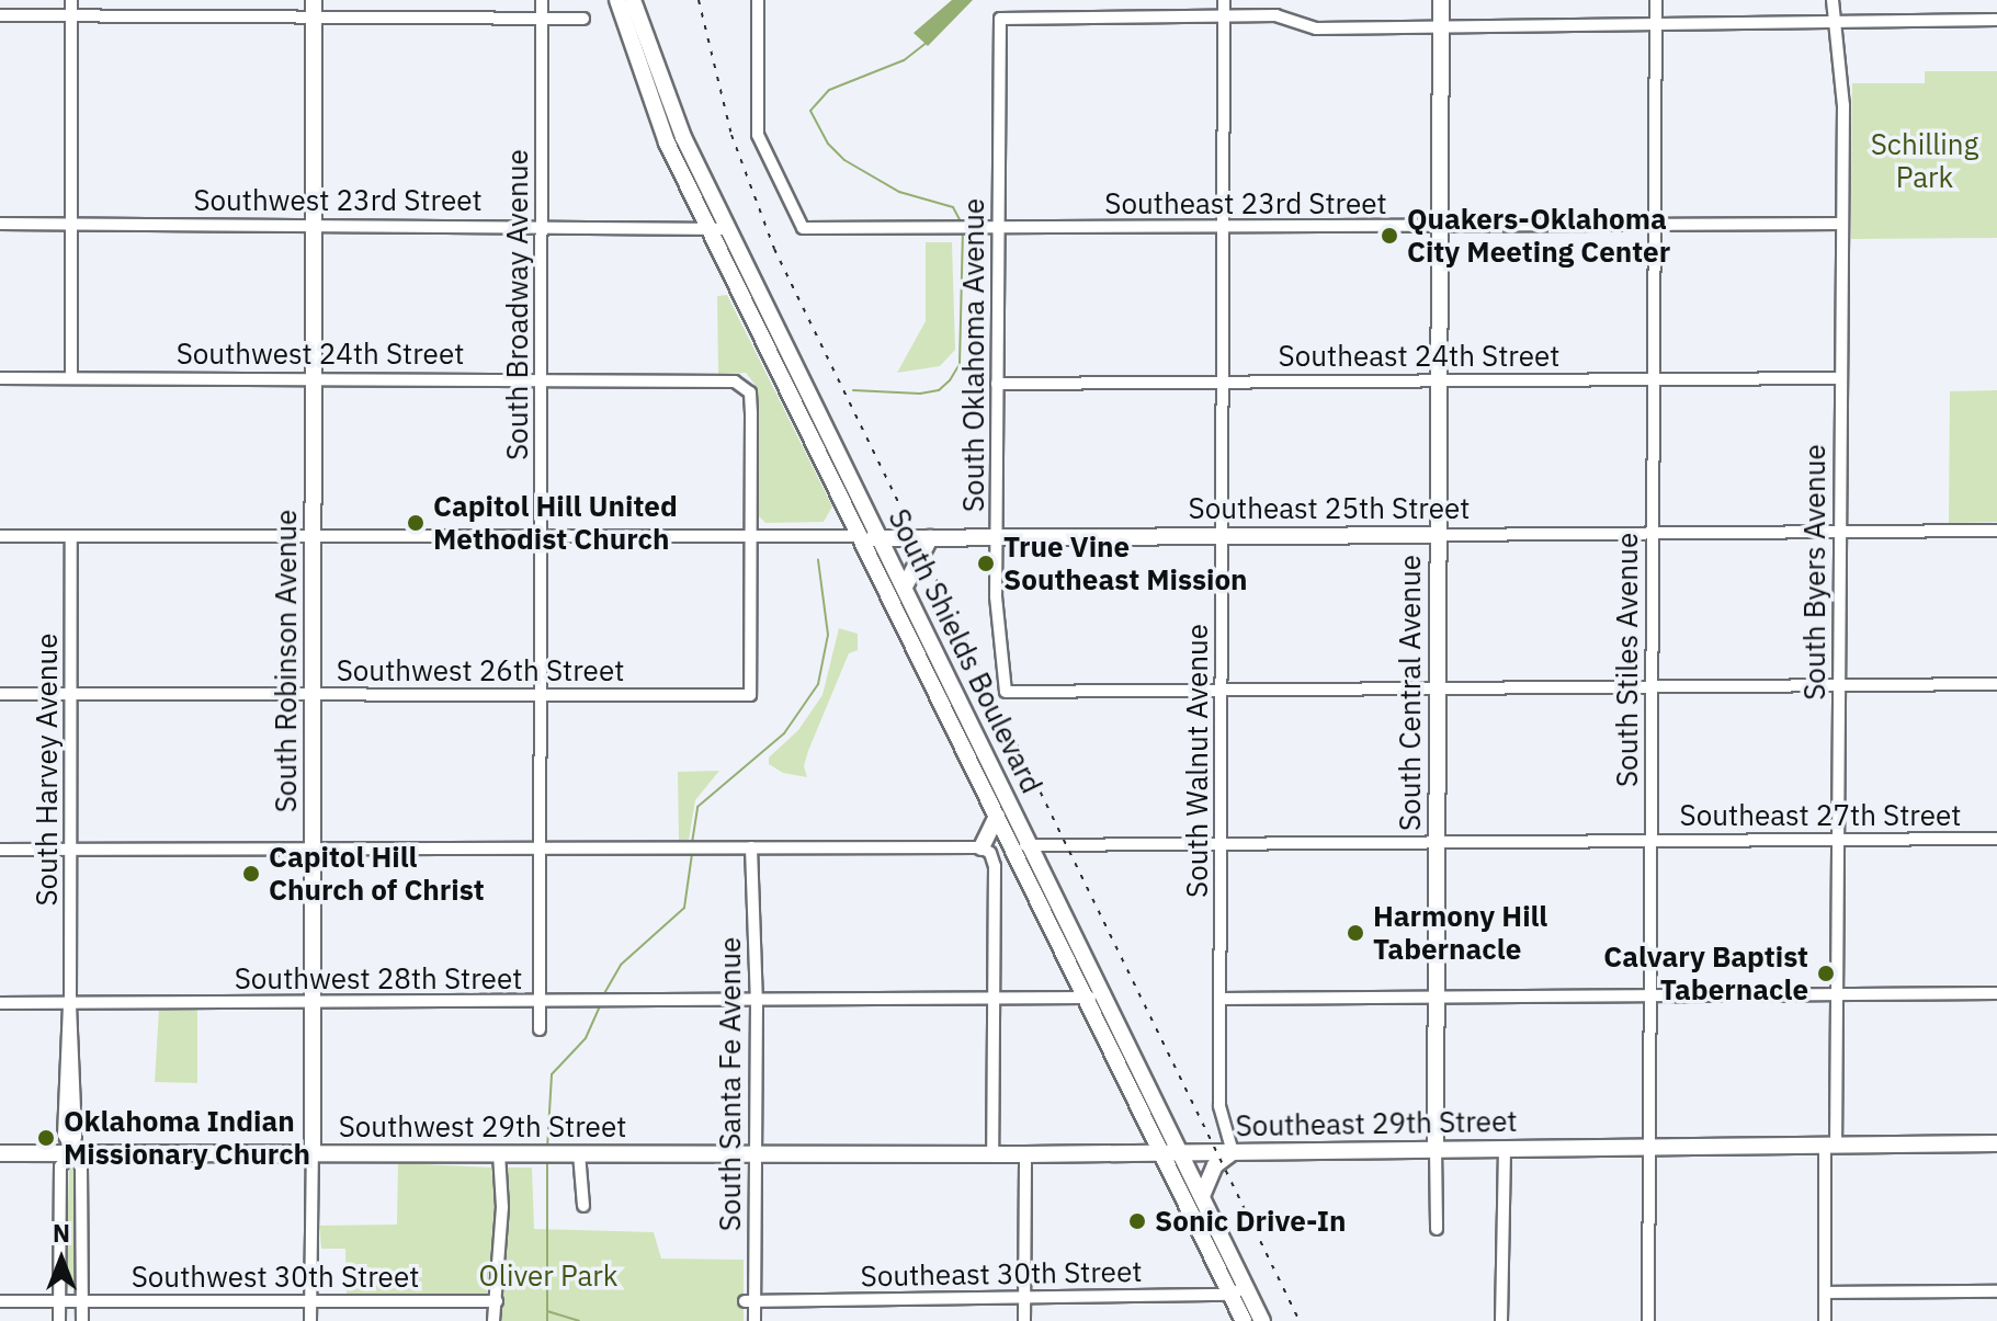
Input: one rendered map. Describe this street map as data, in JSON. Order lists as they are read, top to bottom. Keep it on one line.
{"streets":{"main road":["Southeast 25th Street","South Shields Boulevard","South Robinson Avenue","South Central Avenue","Southeast 29th Street","Southwest 29th Street"],"street":["Southwest 23rd Street","Southeast 23rd Street","South Broadway Avenue","Southwest 24th Street","South Oklahoma Avenue","Southeast 24th Street","South Byers Avenue","South Stiles Avenue","Southwest 26th Street","South Walnut Avenue","South Harvey Avenue","Southeast 27th Street","Southwest 28th Street","South Santa Fe Avenue","Southeast 30th Street","Southwest 30th Street"]},"crossings":[["Southwest 23rd Street","South Broadway Avenue"],["Southwest 23rd Street","South Shields Boulevard"],["Southwest 23rd Street","South Robinson Avenue"],["Southeast 23rd Street","South Oklahoma Avenue"],["Southeast 23rd Street","South Byers Avenue"],["Southeast 23rd Street","South Stiles Avenue"],["Southeast 23rd Street","South Central Avenue"],["Southeast 23rd Street","South Walnut Avenue"],["South Broadway Avenue","Southwest 24th Street"],["South Broadway Avenue","Southeast 25th Street"],["South Broadway Avenue","Southwest 26th Street"],["South Broadway Avenue","Southwest 28th Street"],["Southwest 24th Street","Southeast 25th Street"],["Southwest 24th Street","South Robinson Avenue"],["Southwest 24th Street","Southwest 26th Street"],["South Oklahoma Avenue","Southeast 24th Street"],["South Oklahoma Avenue","Southeast 25th Street"],["South Oklahoma Avenue","South Walnut Avenue"],["Southeast 24th Street","South Byers Avenue"],["Southeast 24th Street","South Stiles Avenue"],["Southeast 24th Street","South Central Avenue"],["Southeast 24th Street","South Walnut Avenue"],["Southeast 25th Street","South Byers Avenue"],["Southeast 25th Street","South Shields Boulevard"],["Southeast 25th Street","South Stiles Avenue"],["Southeast 25th Street","South Robinson Avenue"],["Southeast 25th Street","Southwest 26th Street"],["Southeast 25th Street","South Central Avenue"],["Southeast 25th Street","South Walnut Avenue"],["Southeast 25th Street","South Harvey Avenue"],["South Byers Avenue","Southeast 27th Street"],["South Byers Avenue","Southeast 29th Street"],["South Shields Boulevard","Southeast 27th Street"],["South Shields Boulevard","Southwest 28th Street"],["South Shields Boulevard","Southeast 29th Street"],["South Shields Boulevard","Southeast 30th Street"],["South Stiles Avenue","Southeast 27th Street"],["South Stiles Avenue","Southeast 29th Street"],["South Robinson Avenue","Southwest 26th Street"],["South Robinson Avenue","Southwest 28th Street"],["South Robinson Avenue","Southwest 29th Street"],["South Robinson Avenue","Southwest 30th Street"],["Southwest 26th Street","South Harvey Avenue"],["South Central Avenue","Southeast 27th Street"],["South Central Avenue","Southeast 29th Street"],["South Walnut Avenue","Southeast 27th Street"],["South Walnut Avenue","Southeast 29th Street"],["South Harvey Avenue","Southwest 28th Street"],["South Harvey Avenue","Southwest 29th Street"],["South Harvey Avenue","Southwest 30th Street"],["Southwest 28th Street","South Santa Fe Avenue"],["South Santa Fe Avenue","Southeast 29th Street"],["South Santa Fe Avenue","Southwest 29th Street"],["South Santa Fe Avenue","Southeast 30th Street"],["Southeast 29th Street","Southwest 29th Street"]],"parks":["Schilling Park","Oliver Park"],"places":["Quakers-Oklahoma City Meeting Center","Capitol Hill United Methodist Church","True Vine Southeast Mission","Capitol Hill Church of Christ","Harmony Hill Tabernacle","Calvary Baptist Tabernacle","Oklahoma Indian Missionary Church","Sonic Drive-In"],"north":"top"}
